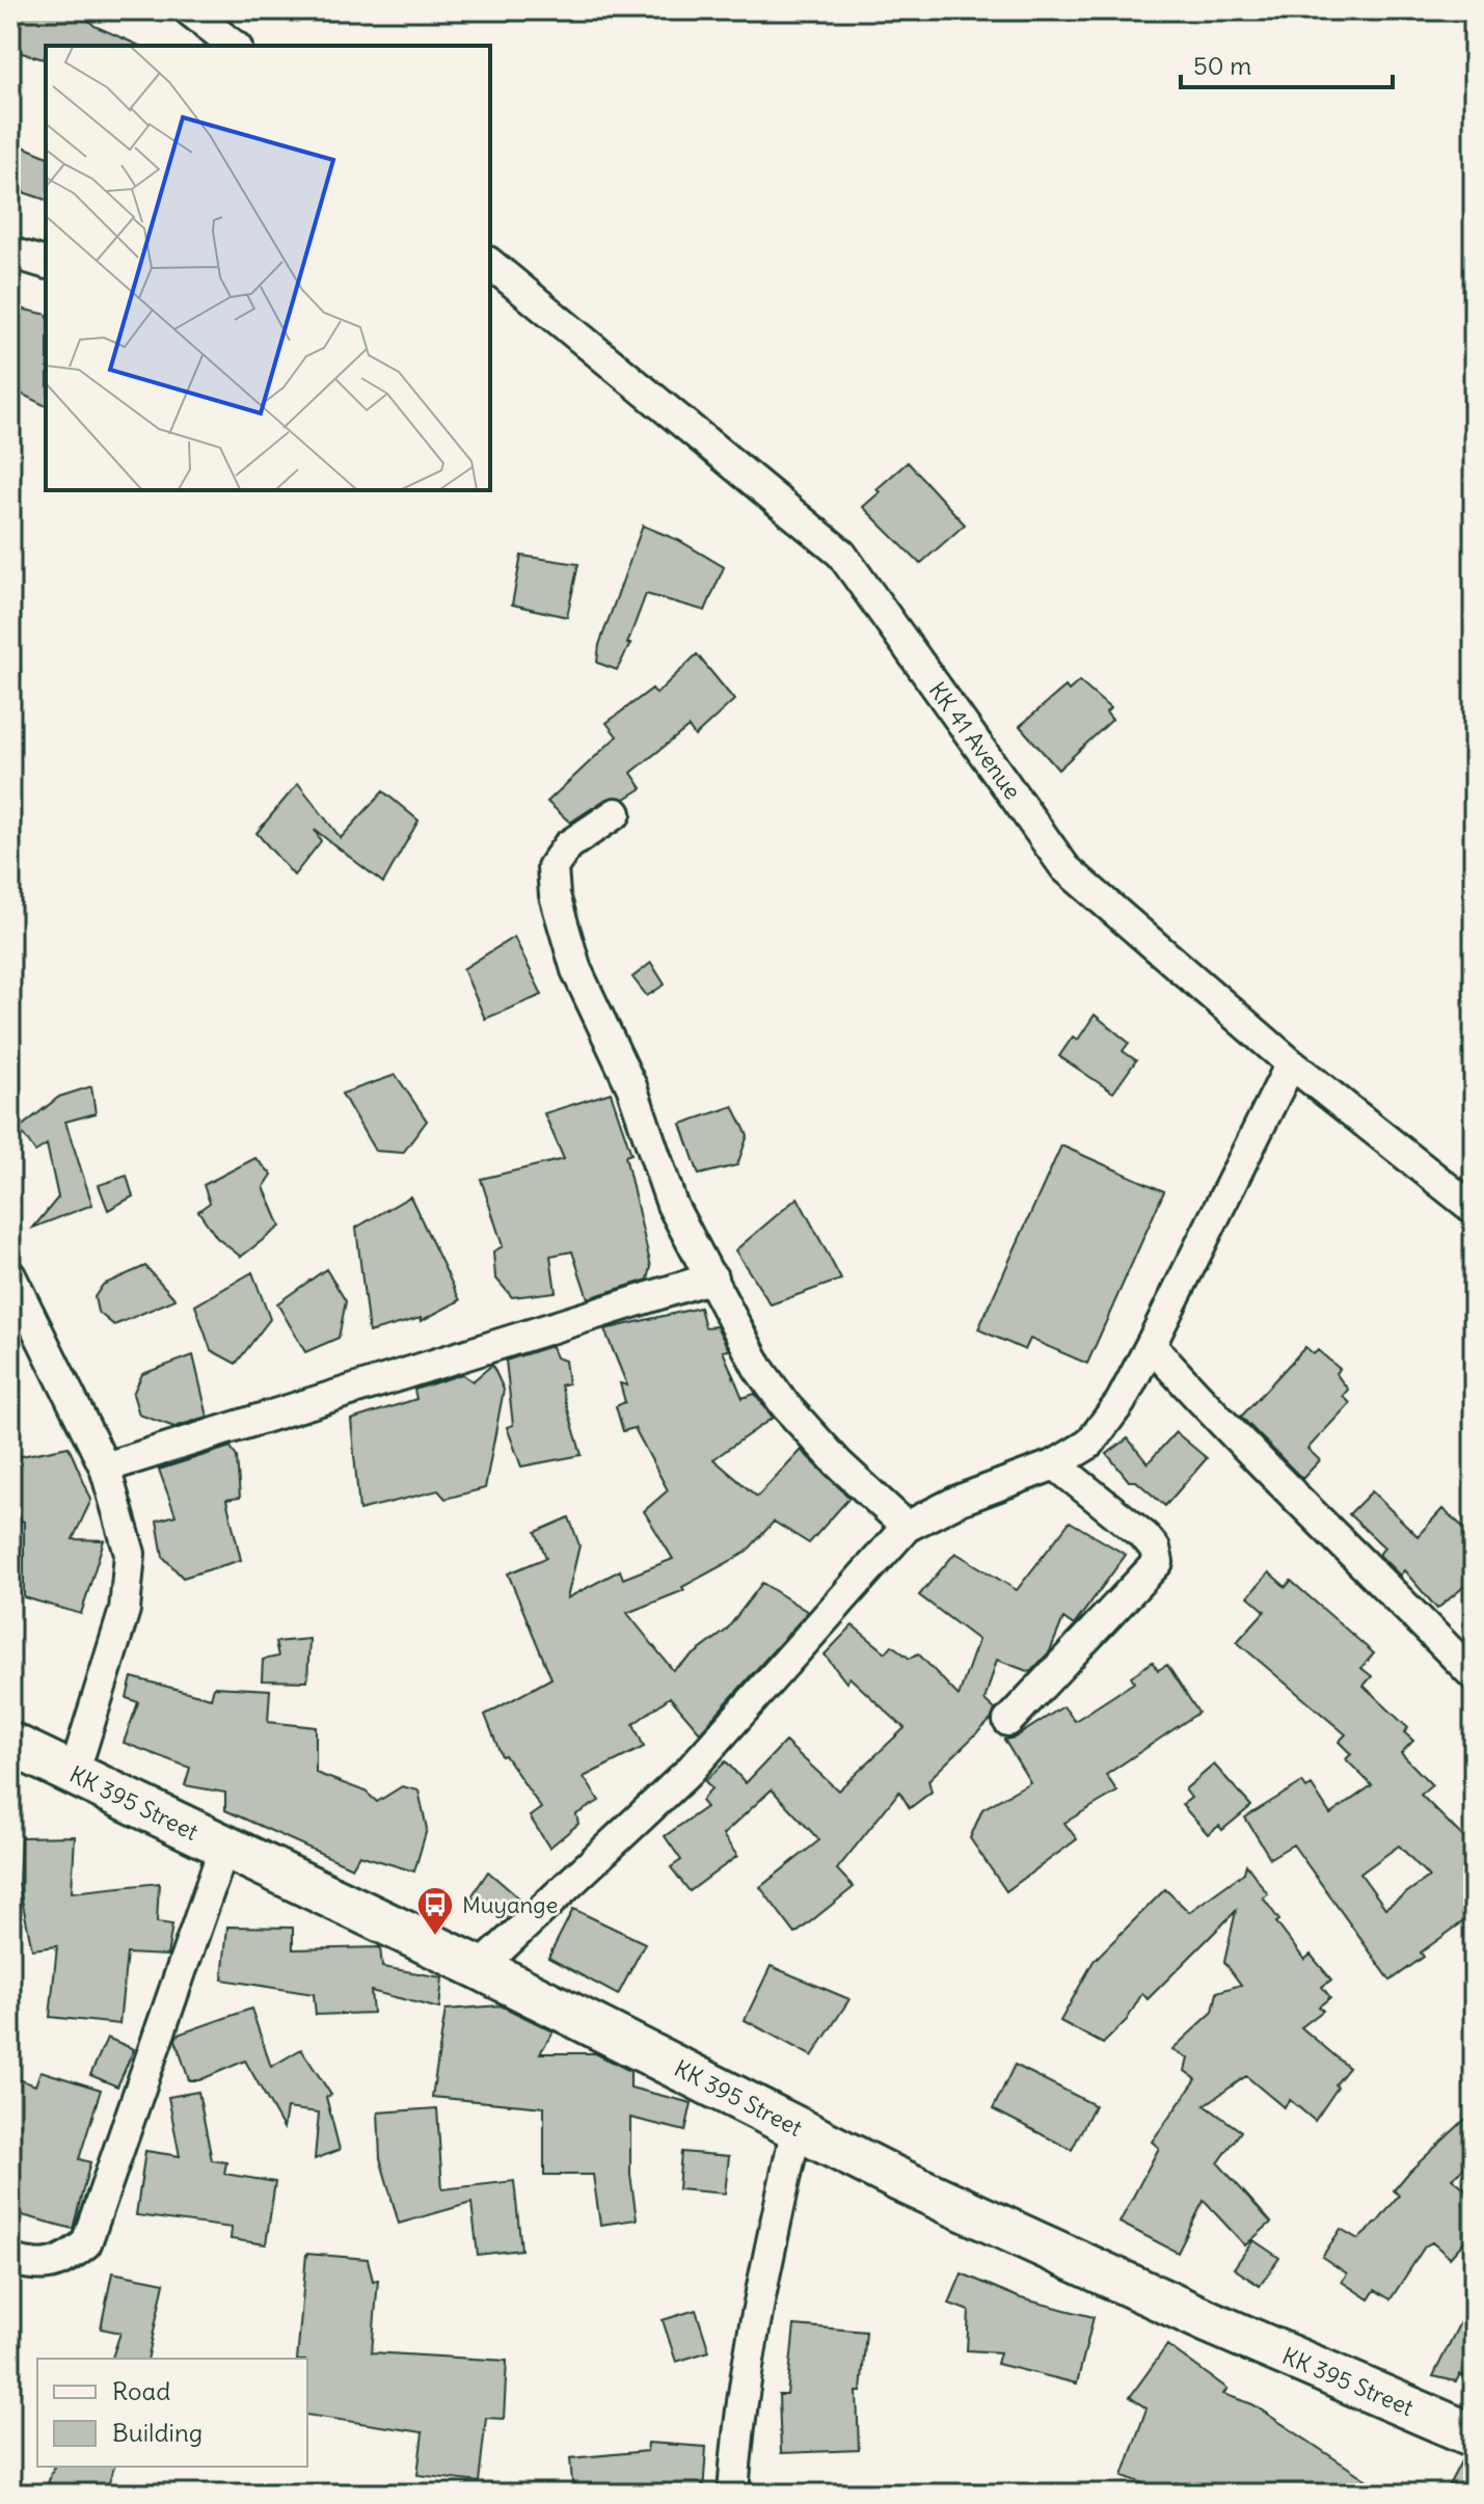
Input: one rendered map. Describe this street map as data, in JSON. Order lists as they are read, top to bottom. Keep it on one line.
{"streets":{"street":["KK 41 Avenue","KK 395 Street"]},"places":{"bus stop":["Muyange"]},"legend":["Road","Building"],"scale_bar":"50 m"}
